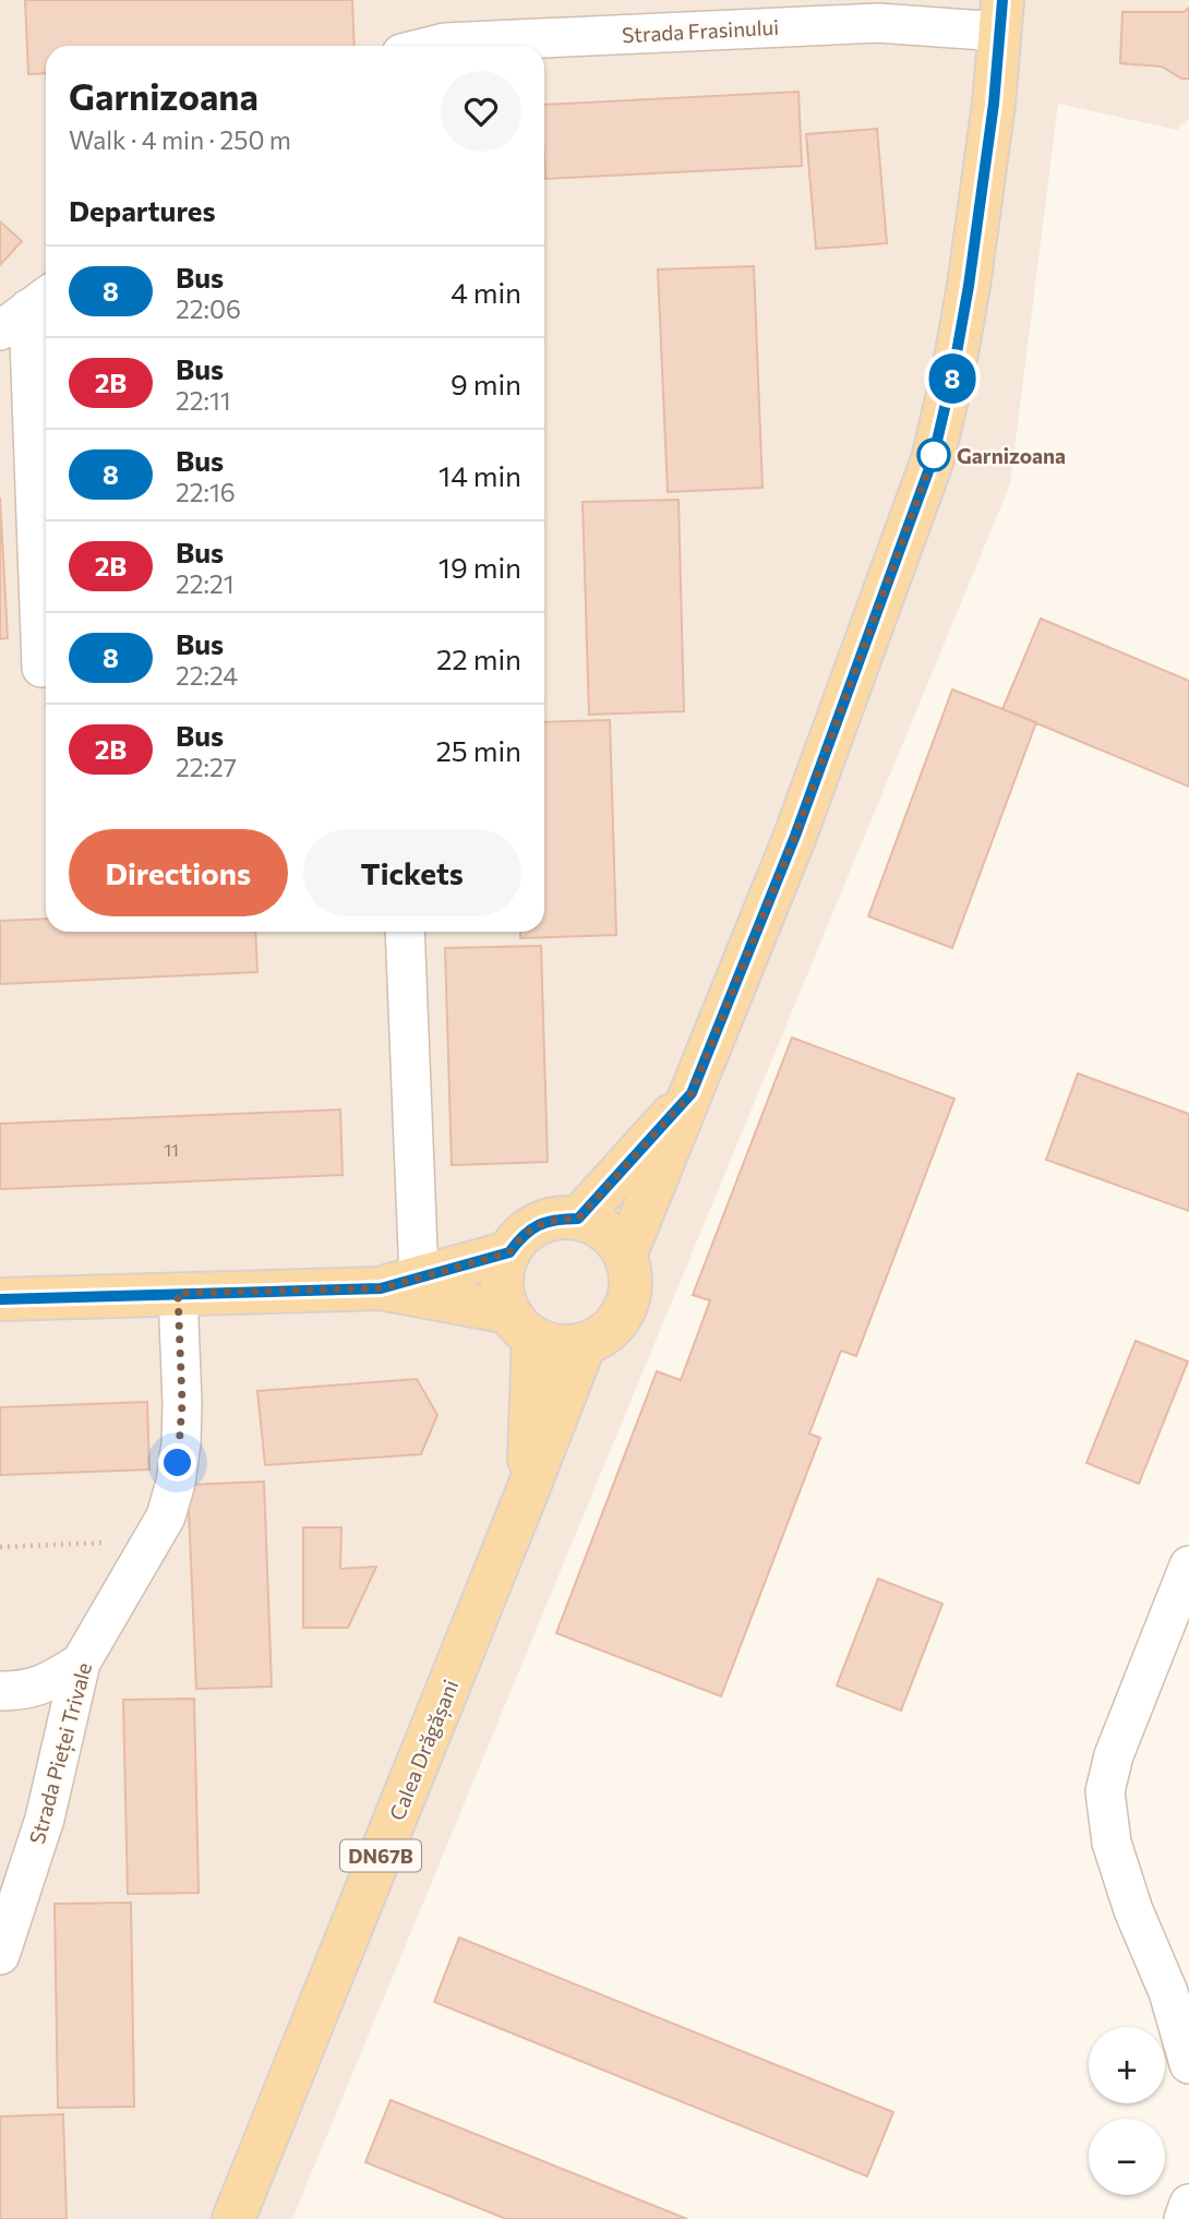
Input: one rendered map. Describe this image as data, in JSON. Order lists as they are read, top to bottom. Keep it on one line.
{"streets":{"main road":["Calea Drăgășani","DN67B"],"street":["Strada Frasinului","Strada Pieței Trivale"]},"places":["Garnizoana"],"lines":["bus line 8"],"house_numbers":["11"],"page":{"on_map":"8","heading":[["Garnizoana","Walk · 4 min · 250 m"],"Departures"],"list":[{"mark":"8","name":"Bus","note":"22:06","value":"4 min"},{"mark":"2B","name":"Bus","note":"22:11","value":"9 min"},{"mark":"8","name":"Bus","note":"22:16","value":"14 min"},{"mark":"2B","name":"Bus","note":"22:21","value":"19 min"},{"mark":"8","name":"Bus","note":"22:24","value":"22 min"},{"mark":"2B","name":"Bus","note":"22:27","value":"25 min"}],"buttons":["Directions","Tickets"],"map_buttons":["+","−"]}}
